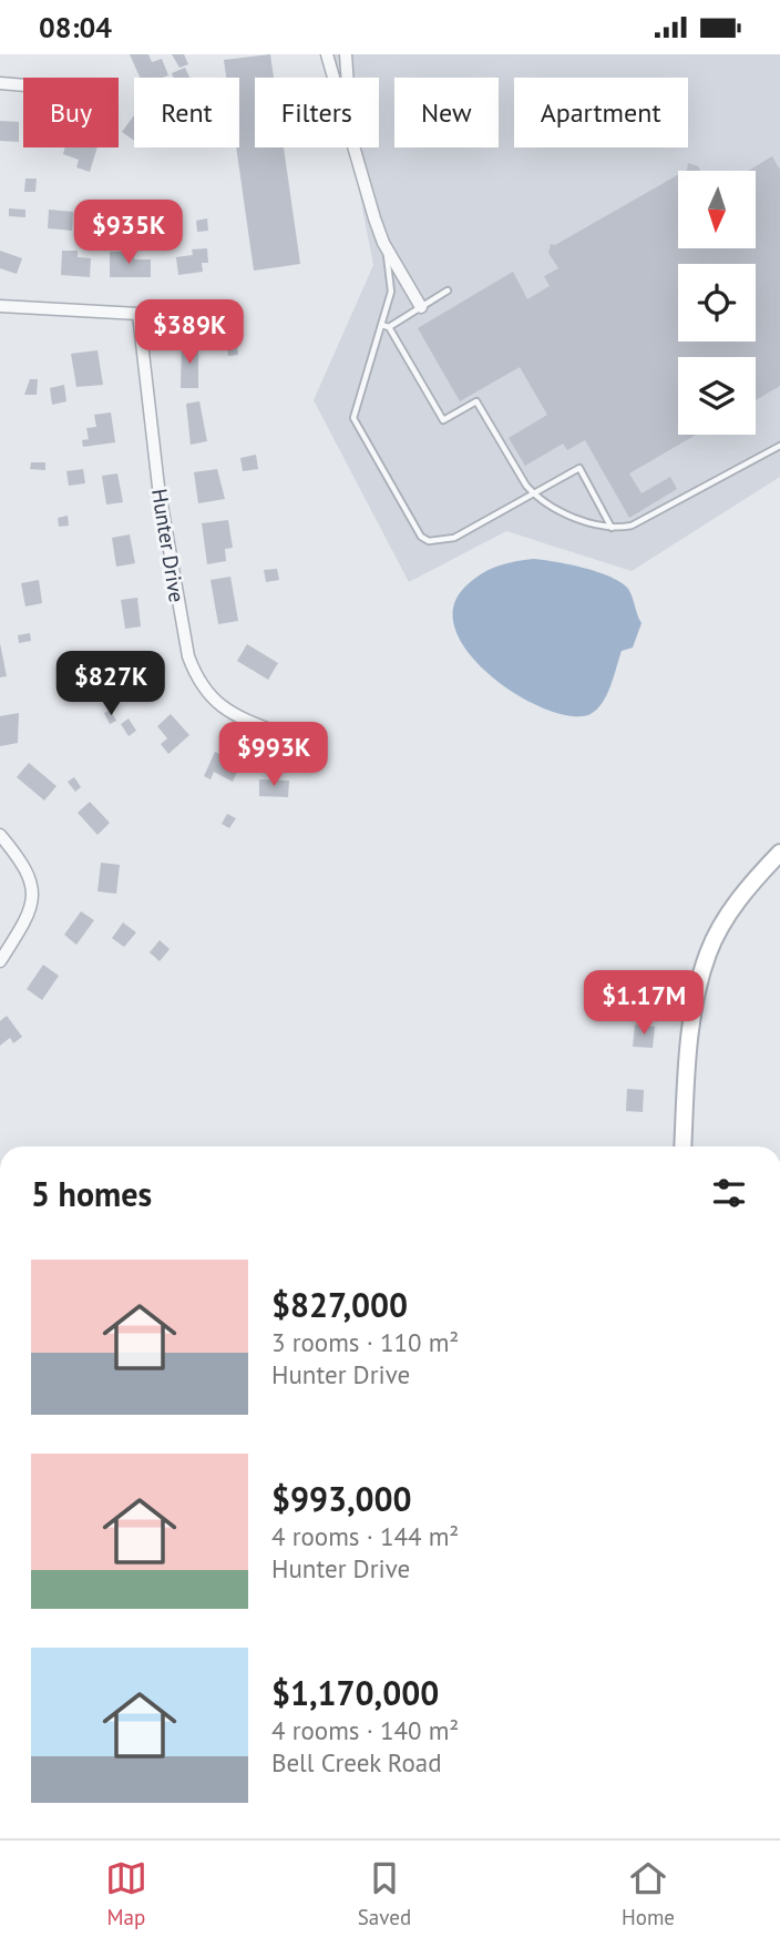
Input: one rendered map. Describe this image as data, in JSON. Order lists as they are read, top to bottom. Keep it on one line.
{"streets":{"street":["Hunter Drive"]},"north":"bottom","page":{"status":"08:04","chip":["Buy","Rent","Filters","New","Apartment"],"price":["$935K","$389K","$827K","$993K","$1.17M"],"heading":"5 homes","list":[{"name":"$827,000","note":"3 rooms · 110 m² · Hunter Drive"},{"name":"$993,000","note":"4 rooms · 144 m² · Hunter Drive"},{"name":"$1,170,000","note":"4 rooms · 140 m² · Bell Creek Road"}],"tabs":["Map","Saved","Home"]}}
